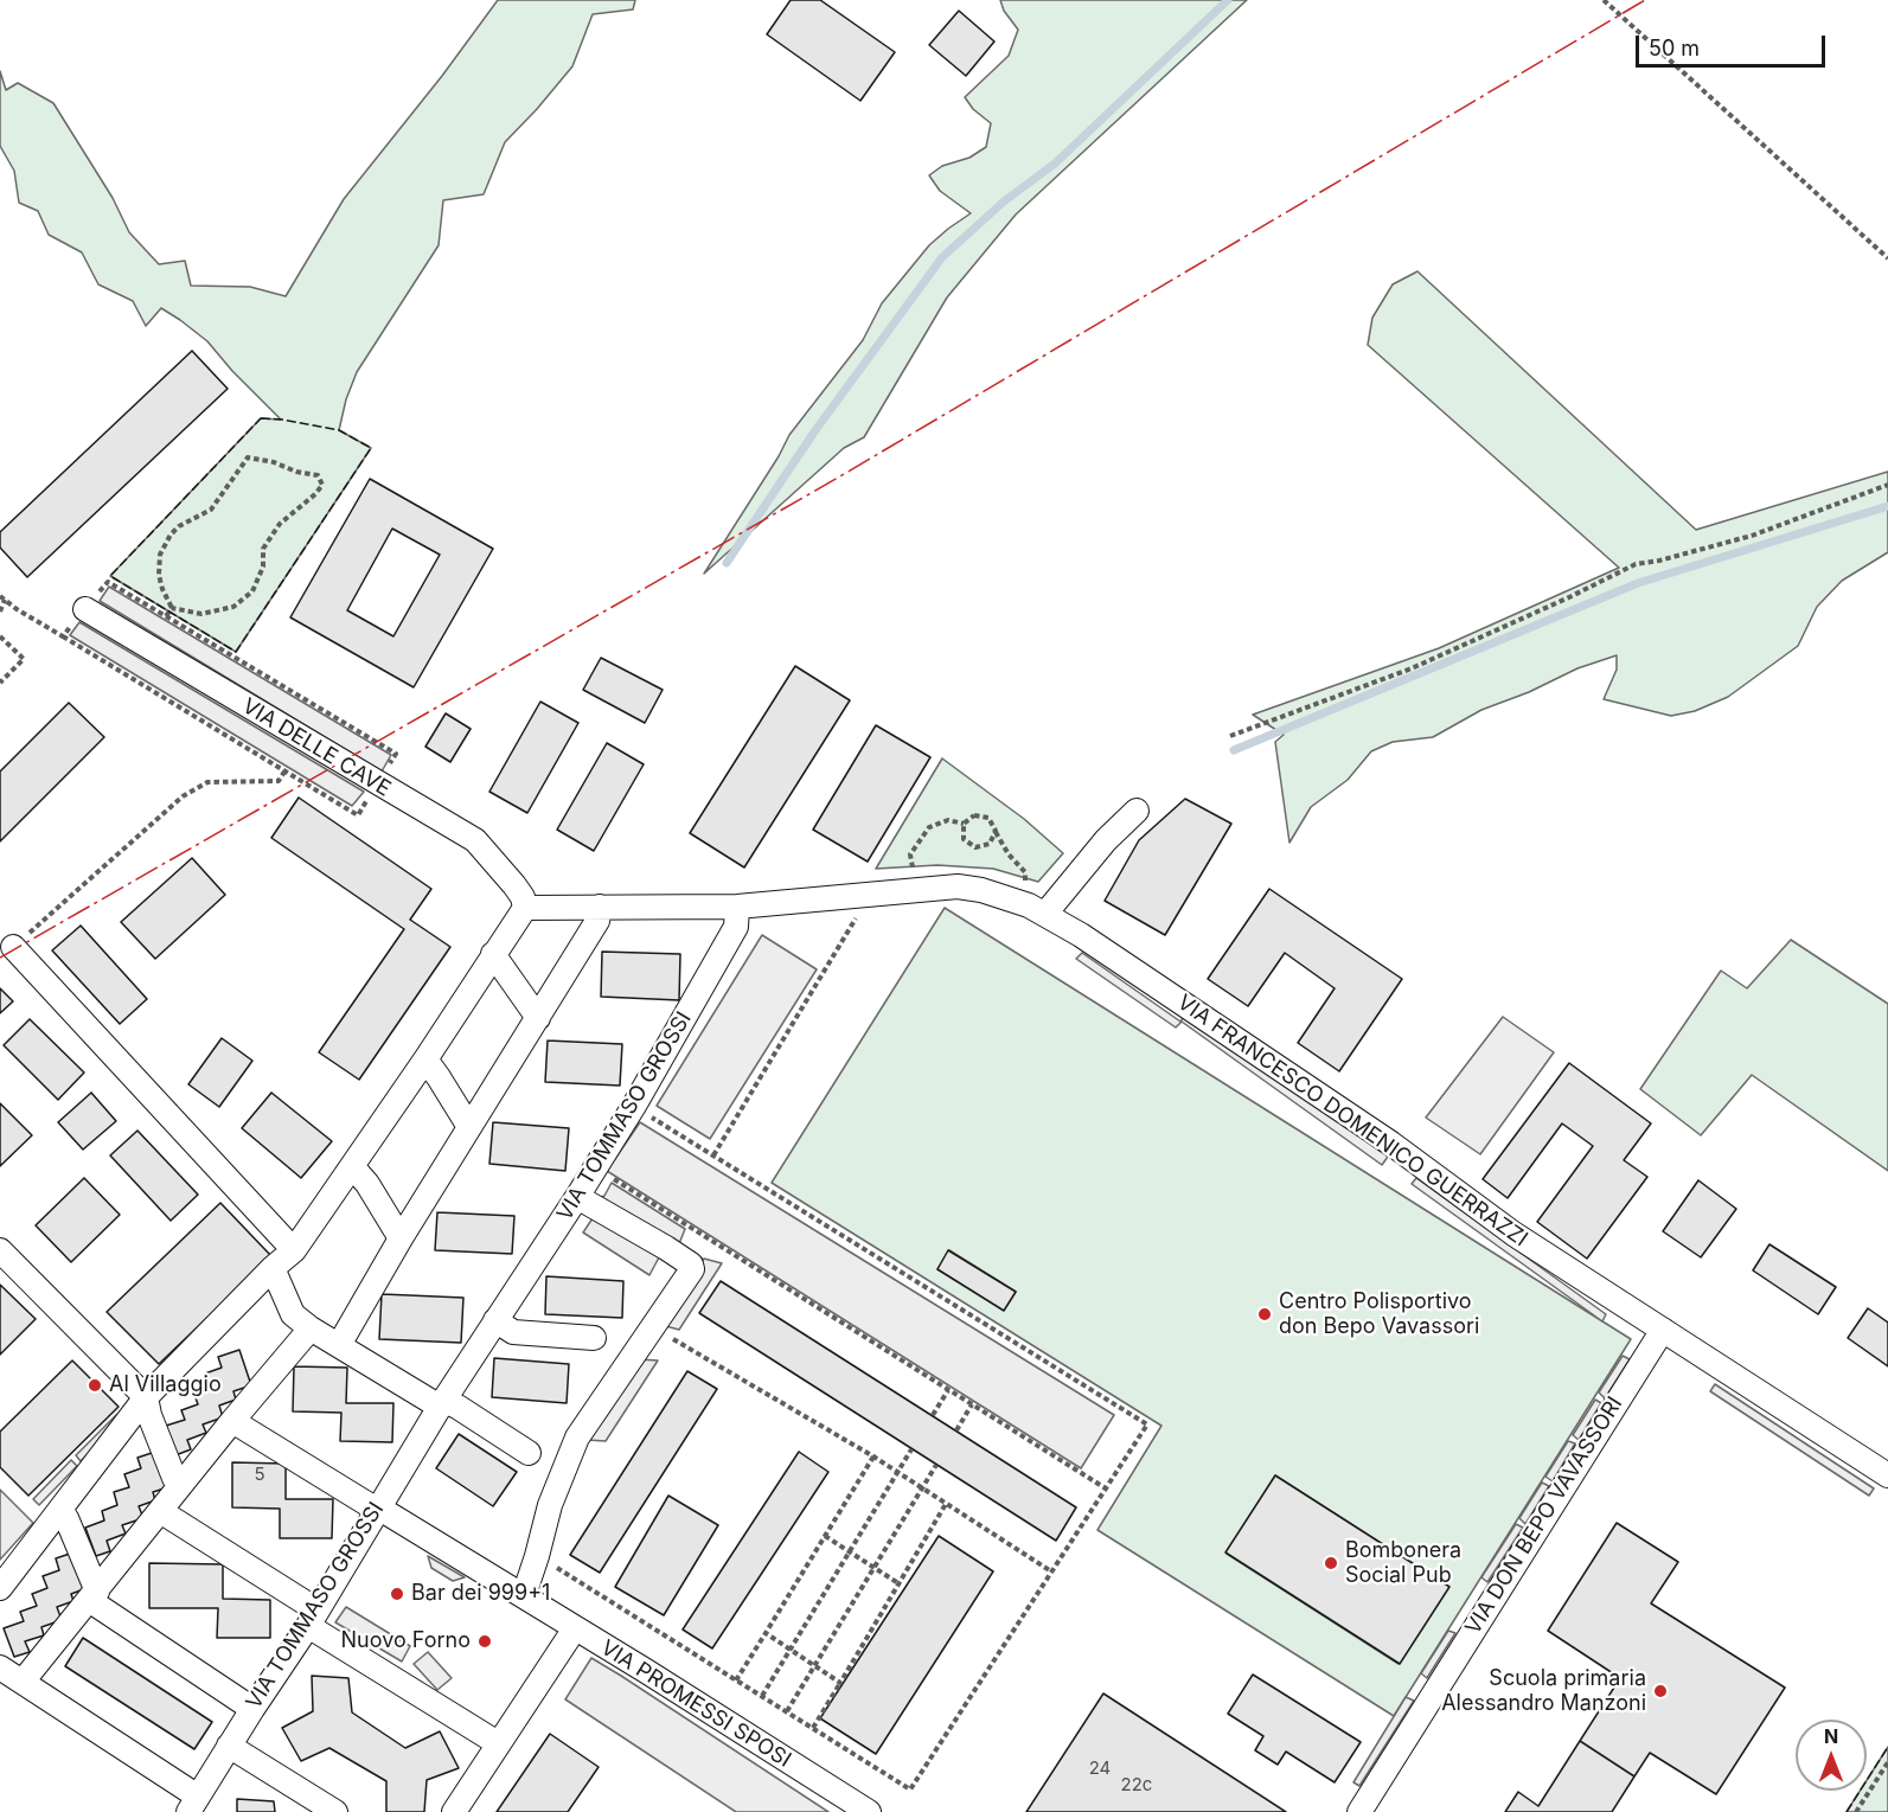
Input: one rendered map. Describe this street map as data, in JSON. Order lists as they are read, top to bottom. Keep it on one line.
{"streets":{"street":["VIA DELLE CAVE","VIA TOMMASO GROSSI","VIA FRANCESCO DOMENICO GUERRAZZI","VIA DON BEPO VAVASSORI","VIA PROMESSI SPOSI"]},"crossings":[["VIA TOMMASO GROSSI","VIA FRANCESCO DOMENICO GUERRAZZI"],["VIA TOMMASO GROSSI","VIA PROMESSI SPOSI"],["VIA FRANCESCO DOMENICO GUERRAZZI","VIA DON BEPO VAVASSORI"]],"places":["Centro Polisportivo don Bepo Vavassori","Al Villaggio","Bombonera Social Pub","Bar dei 999+1","Nuovo Forno","Scuola primaria Alessandro Manzoni"],"house_numbers":["5","24","22c"],"scale_bar":"50 m","north":"top"}
